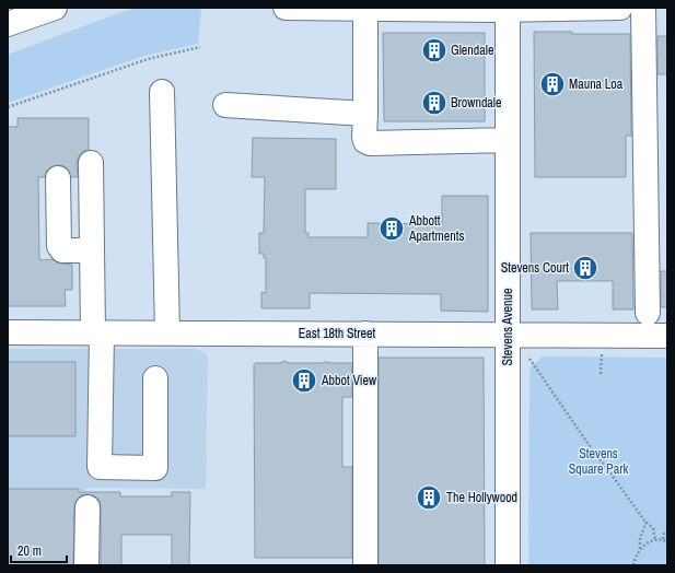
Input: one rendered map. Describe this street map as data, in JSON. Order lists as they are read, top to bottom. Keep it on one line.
{"streets":{"main road":["Stevens Avenue","East 18th Street"]},"crossings":[["Stevens Avenue","East 18th Street"]],"parks":["Stevens Square Park"],"places":{"building":["Glendale","Mauna Loa","Browndale","Abbott Apartments","Stevens Court","Abbot View","The Hollywood"]},"scale_bar":"20 m"}
